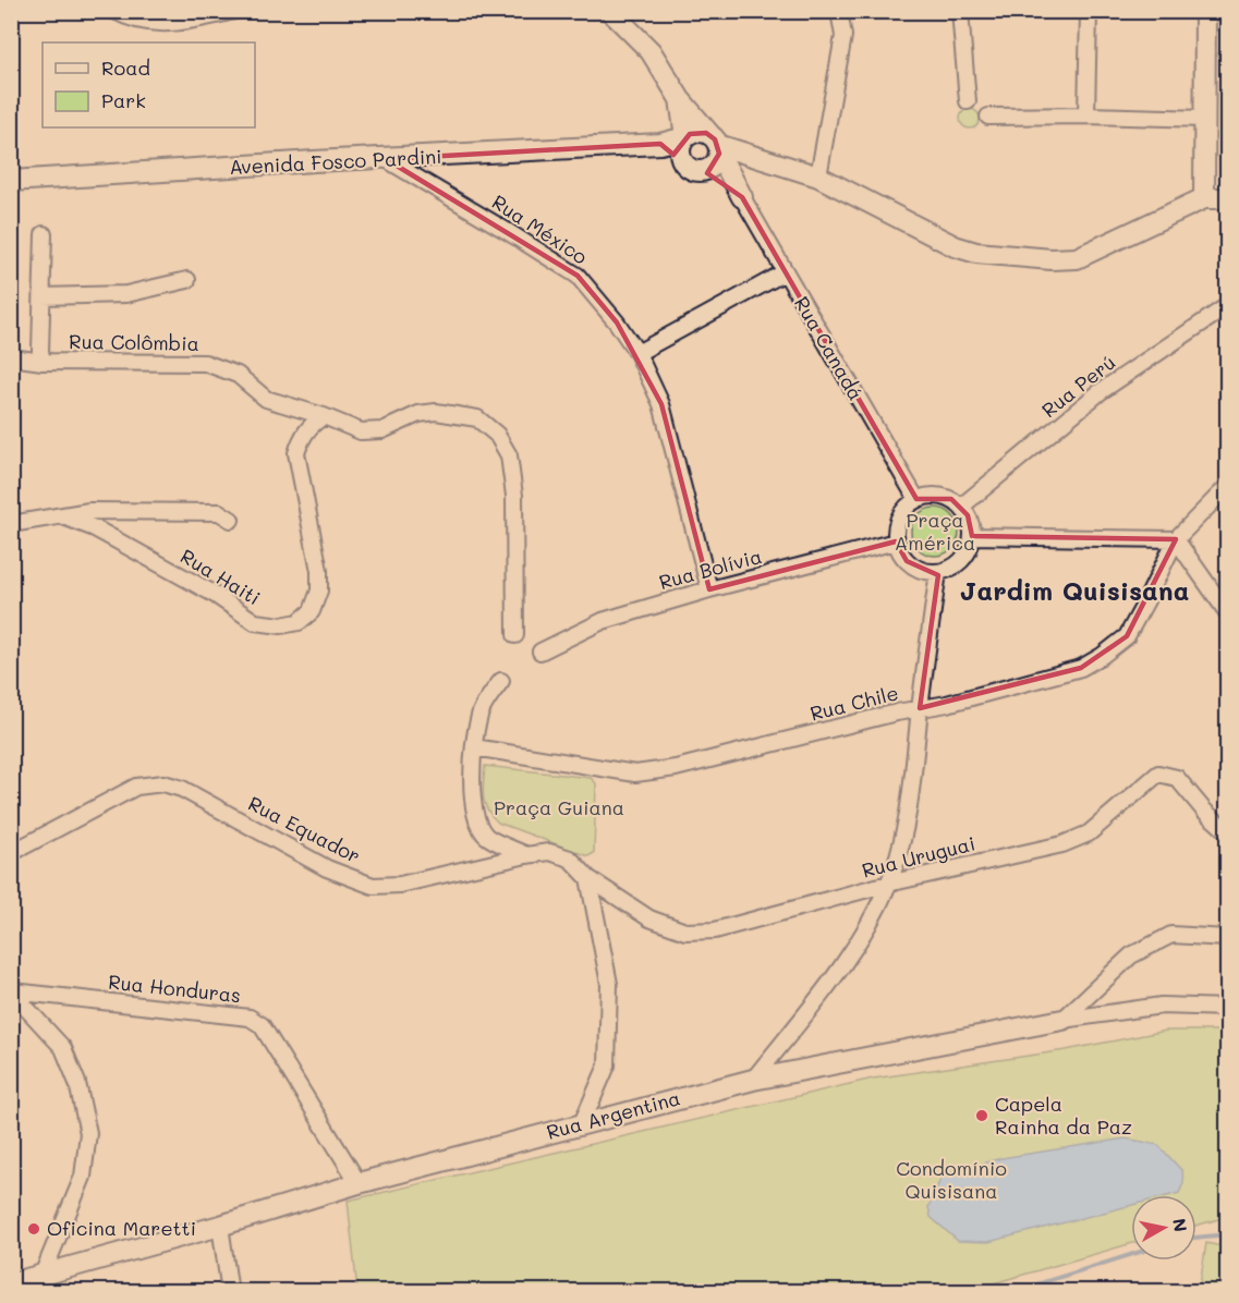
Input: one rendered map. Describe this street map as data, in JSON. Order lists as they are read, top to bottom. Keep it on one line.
{"streets":{"street":["Avenida Fosco Pardini","Rua México","Rua Colômbia","Rua Canadá","Rua Perú","Rua Bolívia","Rua Haiti","Rua Chile","Rua Equador","Rua Uruguai","Rua Honduras","Rua Argentina"]},"crossings":[["Avenida Fosco Pardini","Rua México"],["Rua México","Rua Bolívia"],["Rua Colômbia","Rua Haiti"],["Rua Canadá","Rua Perú"],["Rua Canadá","Rua Bolívia"],["Rua Perú","Rua Bolívia"],["Rua Equador","Rua Uruguai"],["Rua Honduras","Rua Argentina"]],"districts":["Jardim Quisisana"],"parks":["Praça América","Praça Guiana","Condomínio Quisisana"],"places":["Capela Rainha da Paz","Oficina Maretti"],"legend":["Road","Park"],"north":"right"}
